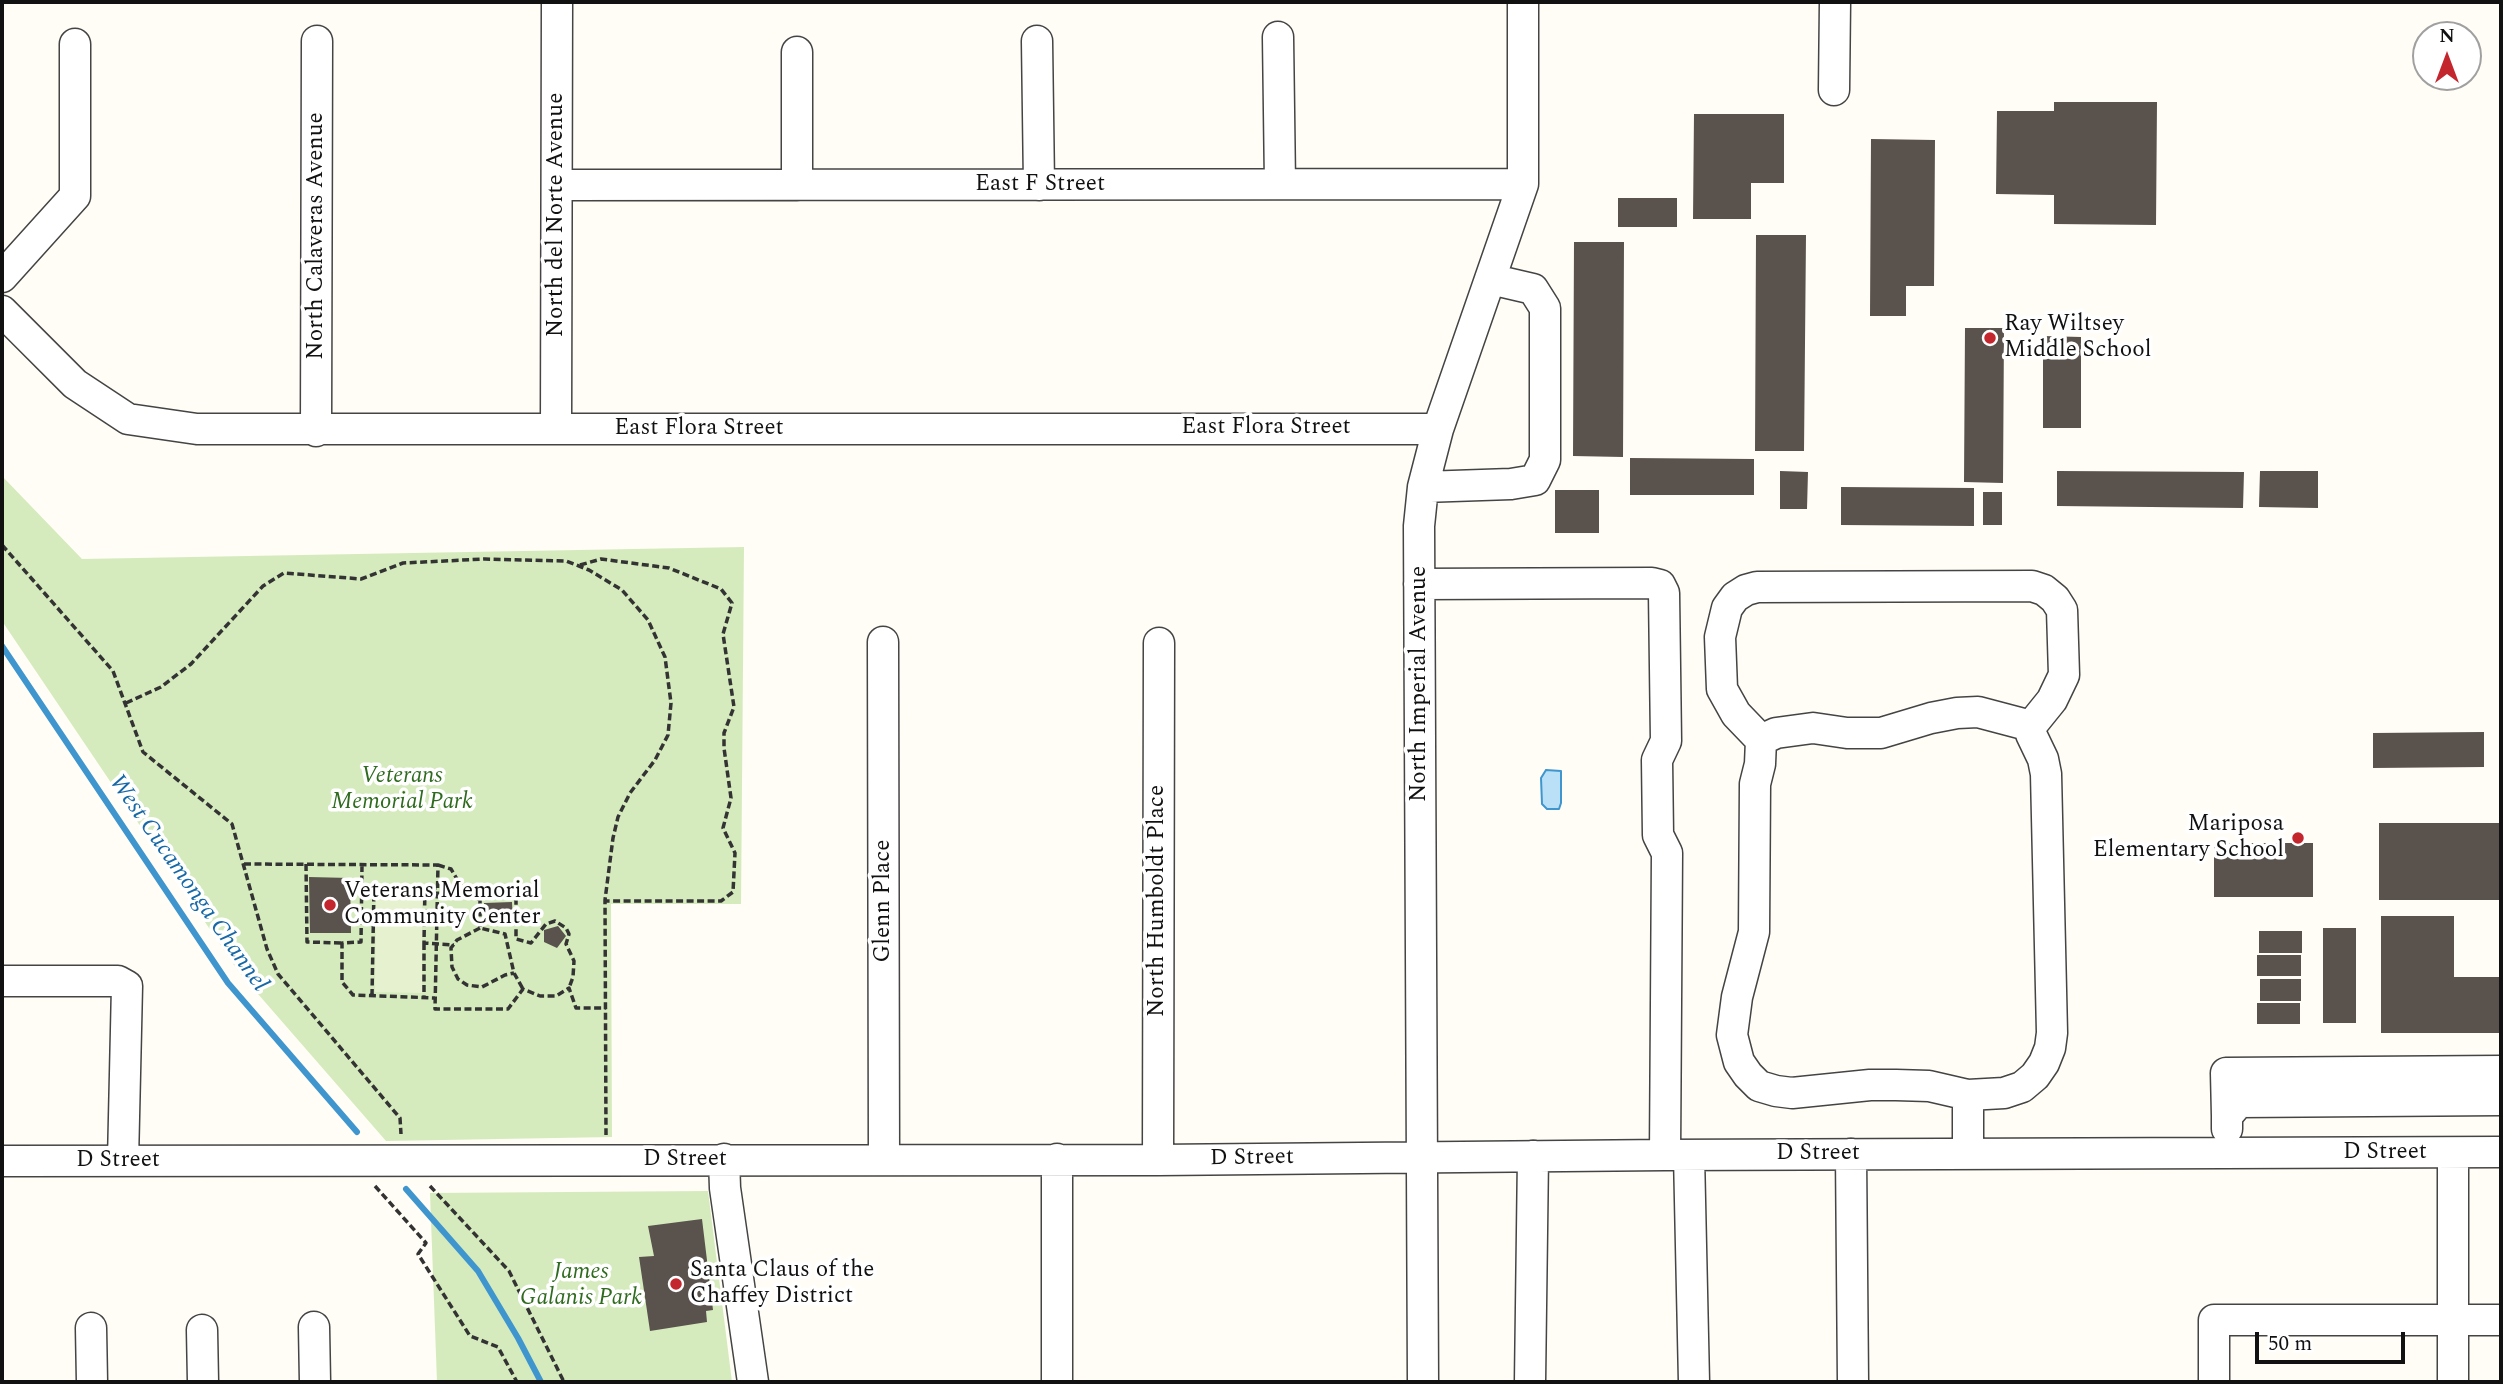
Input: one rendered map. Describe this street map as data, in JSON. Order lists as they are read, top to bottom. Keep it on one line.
{"streets":{"street":["East F Street","North del Norte Avenue","North Calaveras Avenue","East Flora Street","North Imperial Avenue","Glenn Place","North Humboldt Place","D Street"]},"crossings":[["East F Street","North del Norte Avenue"],["East F Street","North Imperial Avenue"],["North del Norte Avenue","East Flora Street"],["North Calaveras Avenue","East Flora Street"],["East Flora Street","North Imperial Avenue"],["North Imperial Avenue","D Street"],["Glenn Place","D Street"],["North Humboldt Place","D Street"]],"water":["West Cucamonga Channel"],"parks":["Veterans Memorial Park","James Galanis Park"],"places":["Ray Wiltsey Middle School","Mariposa Elementary School","Veterans Memorial Community Center","Santa Claus of the Chaffey District"],"scale_bar":"50 m","north":"top"}
